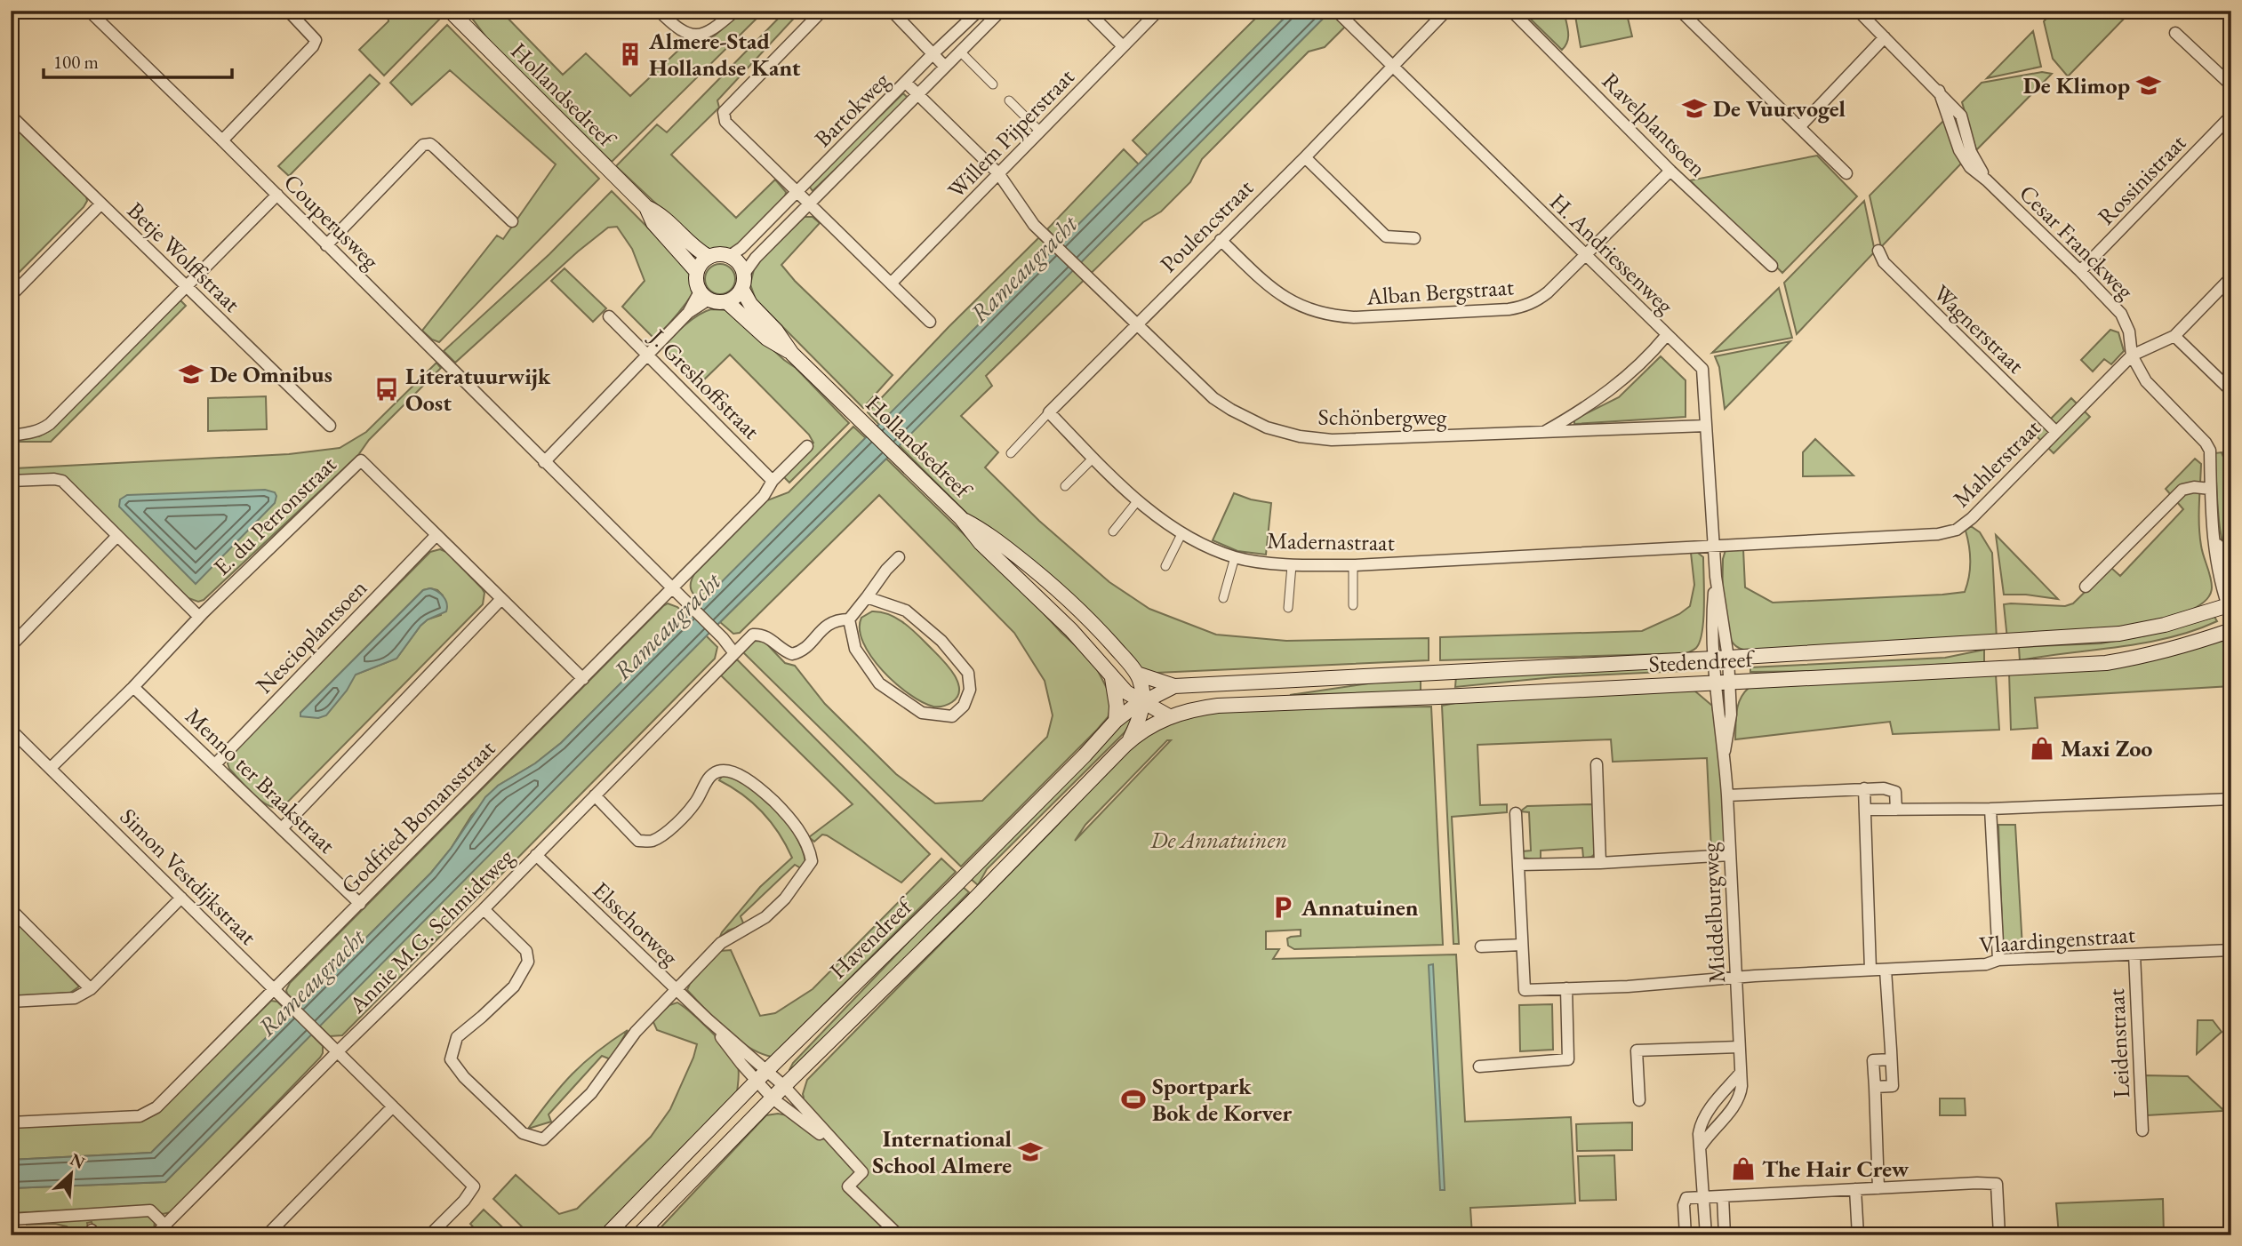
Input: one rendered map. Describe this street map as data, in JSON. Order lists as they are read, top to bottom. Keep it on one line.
{"streets":{"main road":["Hollandsedreef","Stedendreef","Havendreef"],"street":["Bartokweg","Ravelplantsoen","Willem Pijperstraat","Rossinistraat","Couperusweg","Poulencstraat","Cesar Franckweg","H. Andriessenweg","Betje Wolffstraat","Alban Bergstraat","Wagnerstraat","J. Greshoffstraat","Schönbergweg","Mahlerstraat","E. du Perronstraat","Madernastraat","Nescioplantsoen","Menno ter Braakstraat","Godfried Bomansstraat","Simon Vestdijkstraat","Middelburgweg","Elsschotweg","Annie M.G. Schmidtweg","Vlaardingenstraat","Leidenstraat"]},"crossings":[["Hollandsedreef","Bartokweg"],["Ravelplantsoen","Alban Bergstraat"],["Willem Pijperstraat","Schönbergweg"],["Rossinistraat","Cesar Franckweg"],["Couperusweg","Godfried Bomansstraat"],["Couperusweg","Annie M.G. Schmidtweg"],["Poulencstraat","H. Andriessenweg"],["Poulencstraat","Alban Bergstraat"],["Poulencstraat","Schönbergweg"],["Cesar Franckweg","Mahlerstraat"],["Cesar Franckweg","Stedendreef"],["H. Andriessenweg","Alban Bergstraat"],["H. Andriessenweg","Schönbergweg"],["H. Andriessenweg","Mahlerstraat"],["H. Andriessenweg","Madernastraat"],["H. Andriessenweg","Stedendreef"],["H. Andriessenweg","Middelburgweg"],["Wagnerstraat","Mahlerstraat"],["J. Greshoffstraat","Godfried Bomansstraat"],["Mahlerstraat","Madernastraat"],["E. du Perronstraat","Nescioplantsoen"],["E. du Perronstraat","Menno ter Braakstraat"],["E. du Perronstraat","Godfried Bomansstraat"],["E. du Perronstraat","Simon Vestdijkstraat"],["Nescioplantsoen","Menno ter Braakstraat"],["Stedendreef","Middelburgweg"],["Stedendreef","Havendreef"],["Menno ter Braakstraat","Godfried Bomansstraat"],["Godfried Bomansstraat","Simon Vestdijkstraat"],["Simon Vestdijkstraat","Annie M.G. Schmidtweg"],["Middelburgweg","Vlaardingenstraat"],["Elsschotweg","Annie M.G. Schmidtweg"],["Elsschotweg","Havendreef"],["Vlaardingenstraat","Leidenstraat"]],"water":["Rameaugracht"],"parks":["De Annatuinen"],"places":{"building":["Almere-Stad Hollandse Kant"],"school or university":["De Klimop","De Vuurvogel","De Omnibus","International School Almere"],"bus stop":["Literatuurwijk Oost"],"shop":["Maxi Zoo","The Hair Crew"],"parking":["Annatuinen"],"sports":["Sportpark Bok de Korver"]},"scale_bar":"100 m","north":"top right"}
